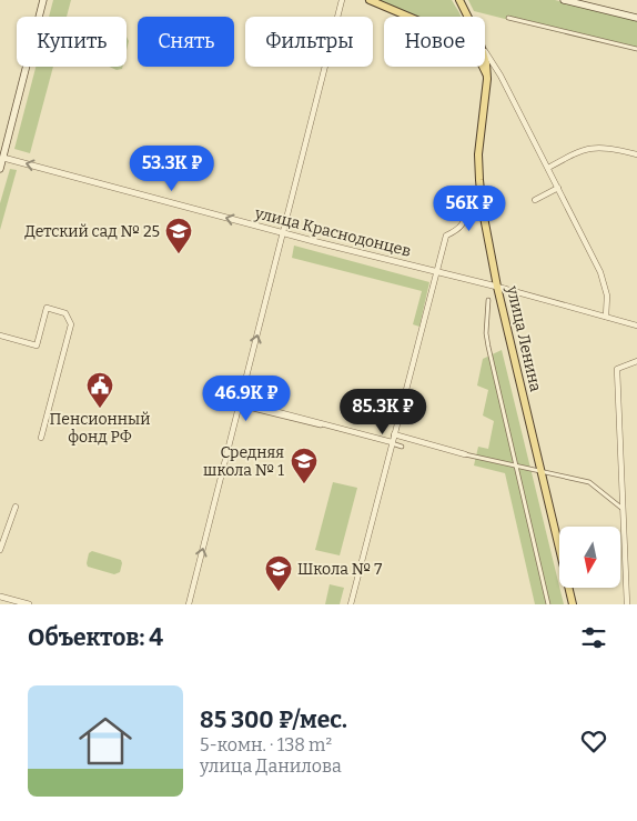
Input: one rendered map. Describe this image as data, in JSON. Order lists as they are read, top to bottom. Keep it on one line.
{"streets":{"main road":["улица Ленина"],"street":["улица Краснодонцев"]},"crossings":[["улица Краснодонцев","улица Ленина"]],"one_way":["улица Краснодонцев"],"places":{"school or university":["Детский сад № 25","Средняя школа № 1","Школа № 7"],"public building":["Пенсионный фонд РФ"]},"north":"bottom","page":{"chip":["Купить","Снять","Фильтры","Новое"],"price":["53.3K ₽","56K ₽","46.9K ₽","85.3K ₽"],"heading":"Объектов: 4","list":[{"name":"85 300 ₽/мес.","note":"5-комн. · 138 m² · улица Данилова"}]}}
